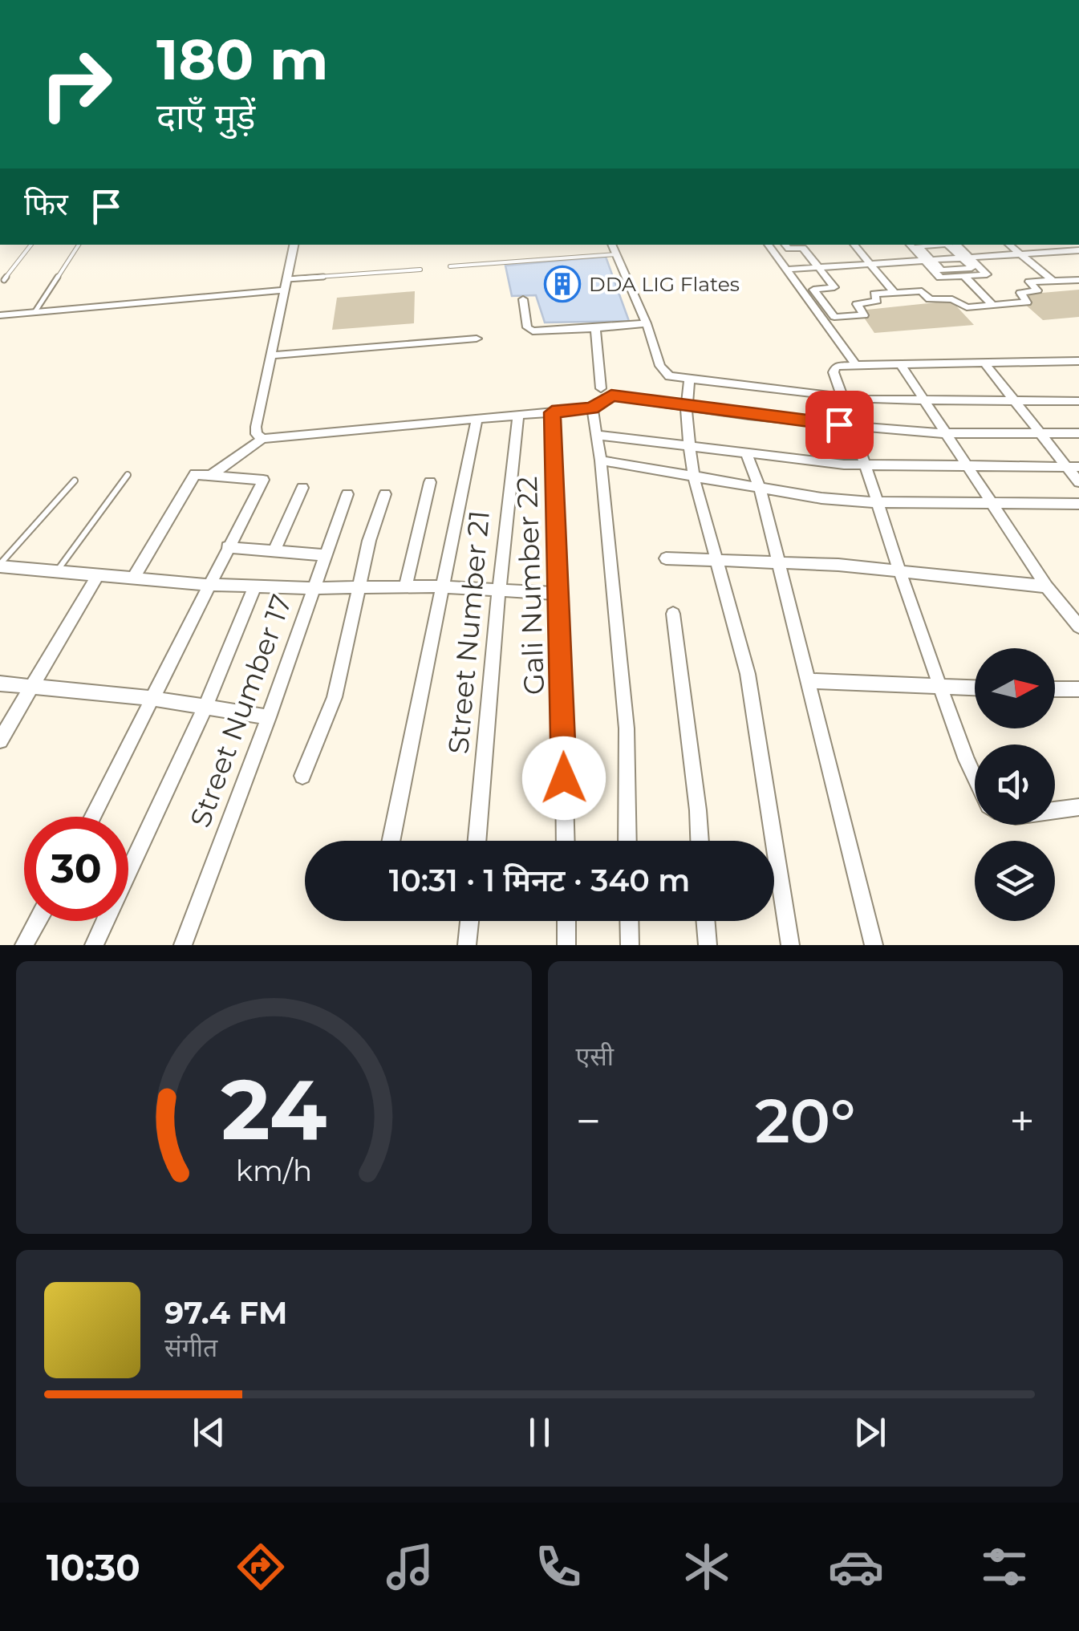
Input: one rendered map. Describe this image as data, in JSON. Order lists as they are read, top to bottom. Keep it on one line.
{"streets":{"street":["Gali Number 22","Street Number 21","Street Number 17"]},"places":{"building":["DDA LIG Flates"]},"north":"right","page":{"turn":["180 m","दाएँ मुड़ें"],"then":"फिर","limit":"30","trip":"10:31 · 1 मिनट · 340 m","tile":"एसी","heat":["−","20°","+"],"song":["97.4 FM","संगीत"],"tabs":"10:30","gauge":["24","km/h"]}}
